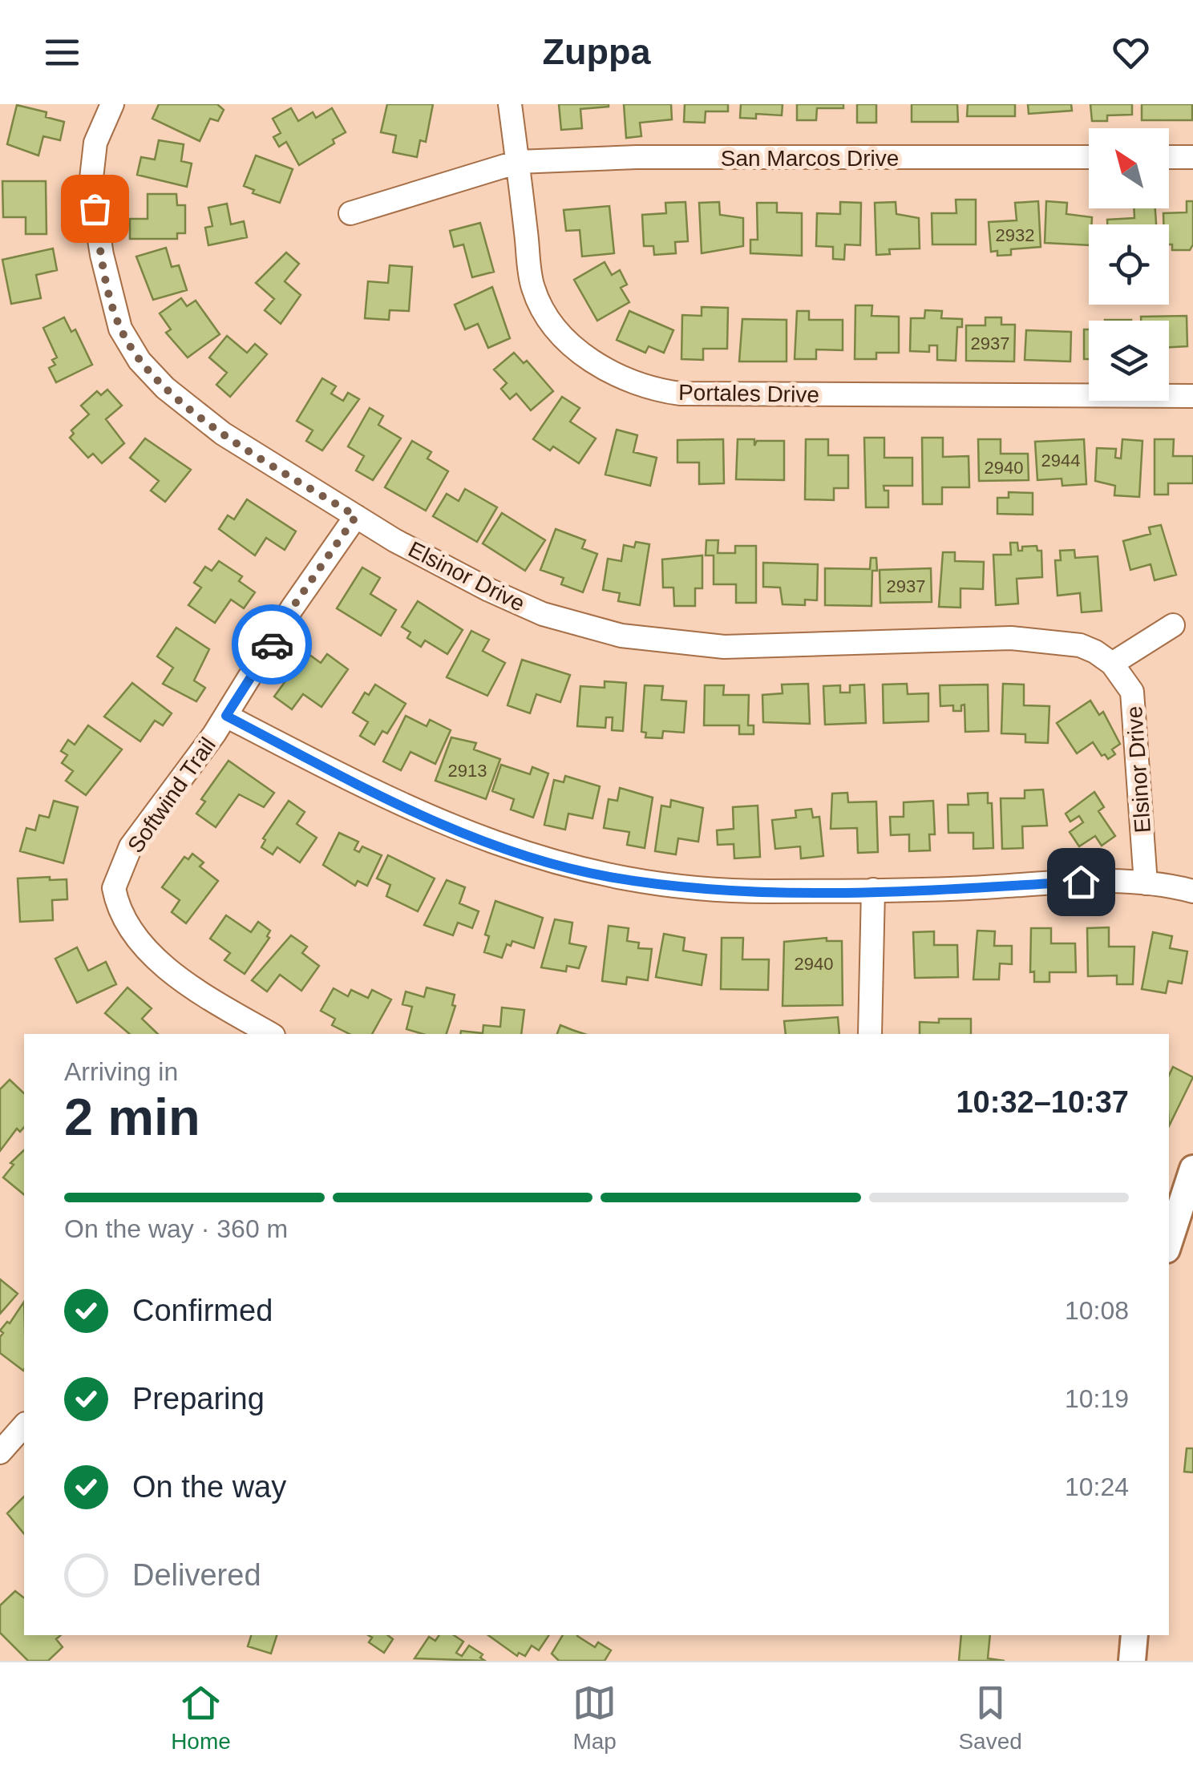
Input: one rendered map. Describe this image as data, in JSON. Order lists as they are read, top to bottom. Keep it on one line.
{"streets":{"street":["San Marcos Drive","Portales Drive","Elsinor Drive","Softwind Trail"]},"crossings":[["San Marcos Drive","Portales Drive"],["Elsinor Drive","Softwind Trail"]],"house_numbers":["2932","2937","2944","2940","2937","2913","2940"],"north":"top left","page":{"header":"Zuppa","heading":["2 min","Arriving in","10:32–10:37"],"bar":"On the way · 360 m","list":[["Confirmed","10:08"],["Preparing","10:19"],["On the way","10:24"],"Delivered"],"tabs":["Home","Map","Saved"]}}
